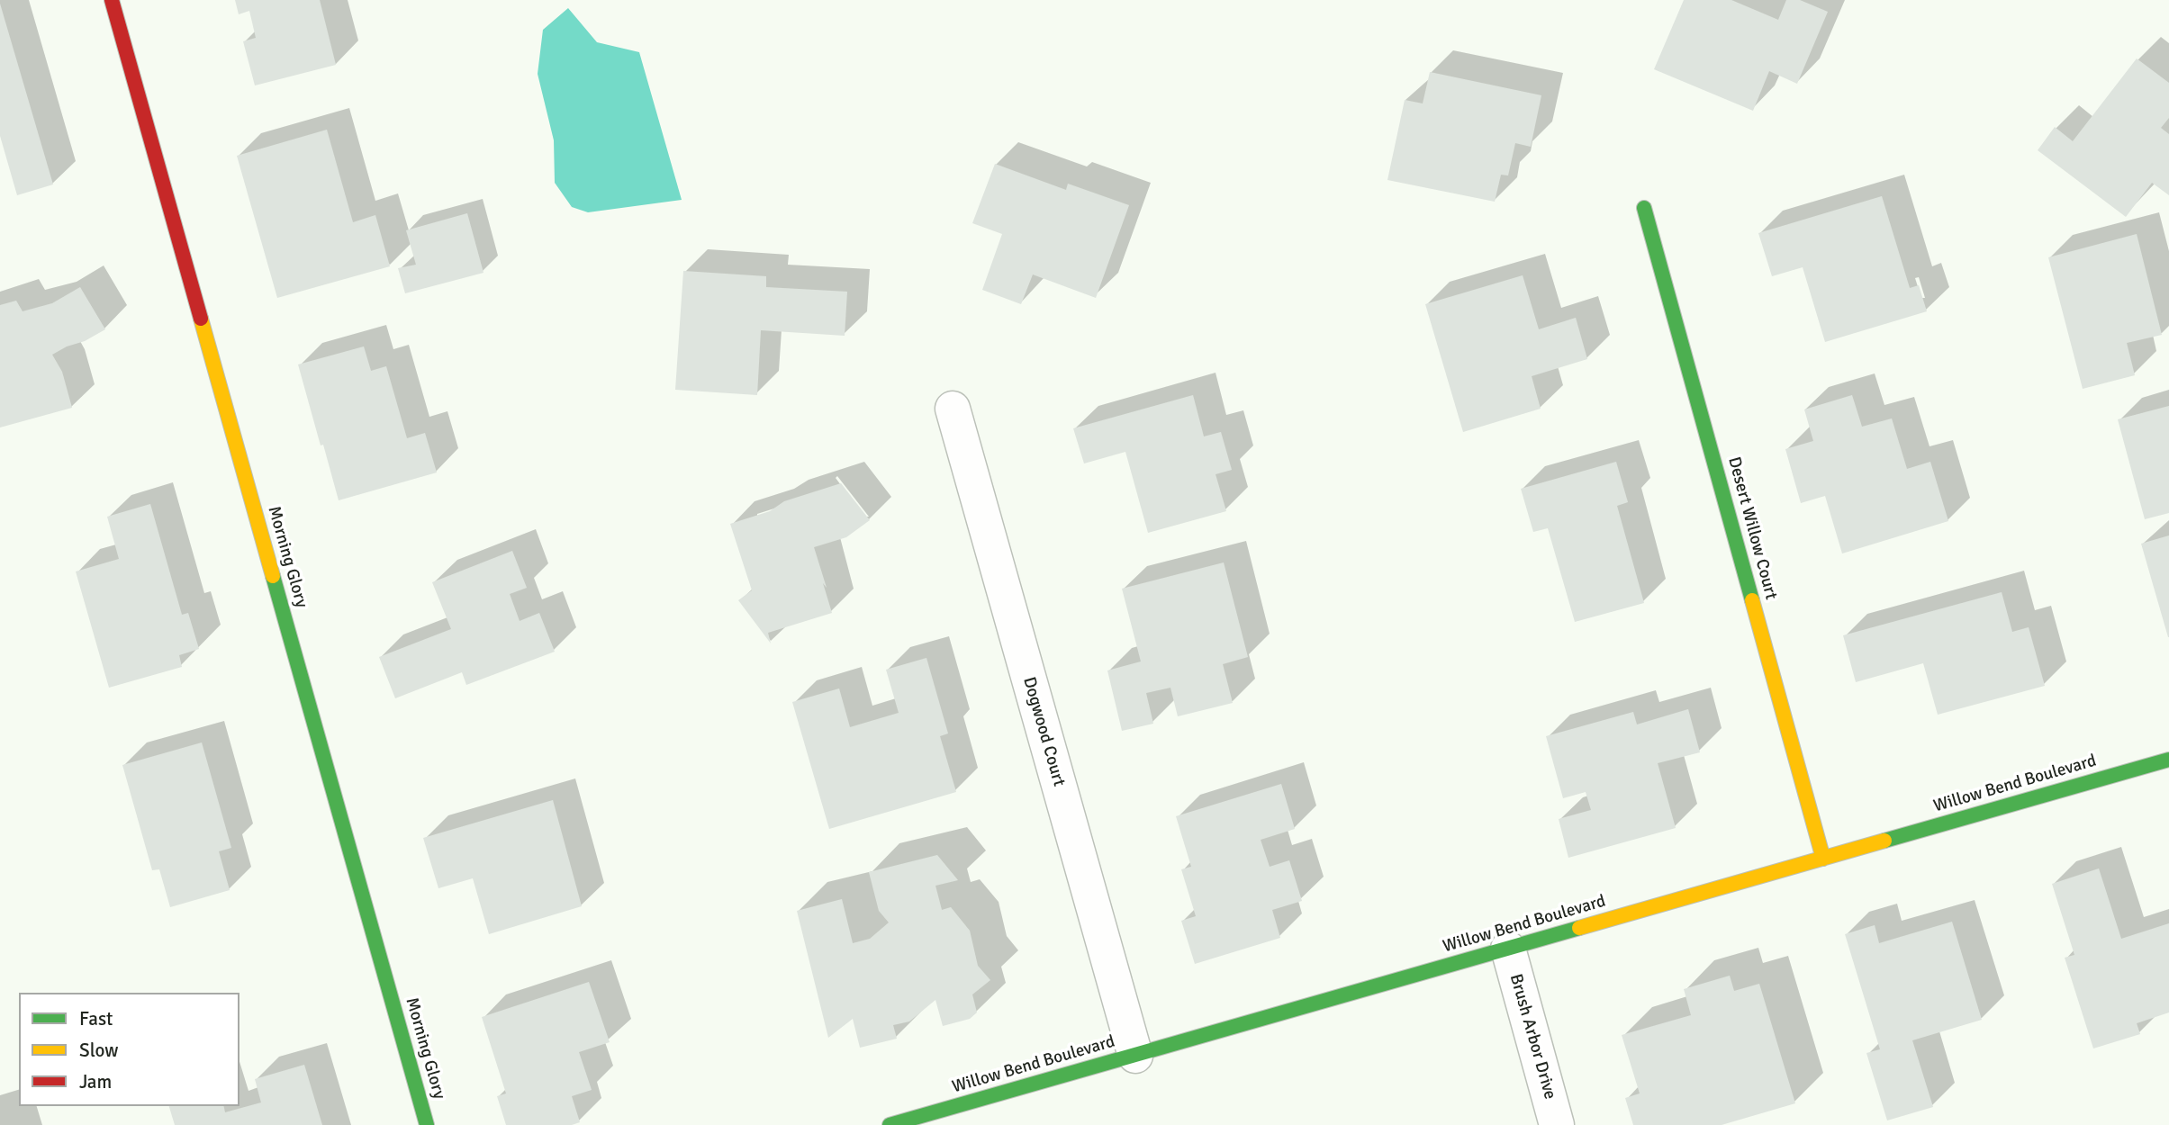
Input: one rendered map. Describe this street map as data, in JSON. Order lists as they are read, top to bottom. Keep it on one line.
{"streets":{"street":["Desert Willow Court","Morning Glory","Dogwood Court","Willow Bend Boulevard","Brush Arbor Drive"]},"crossings":[["Desert Willow Court","Willow Bend Boulevard"],["Dogwood Court","Willow Bend Boulevard"],["Willow Bend Boulevard","Brush Arbor Drive"]],"legend":["Fast","Slow","Jam"]}
